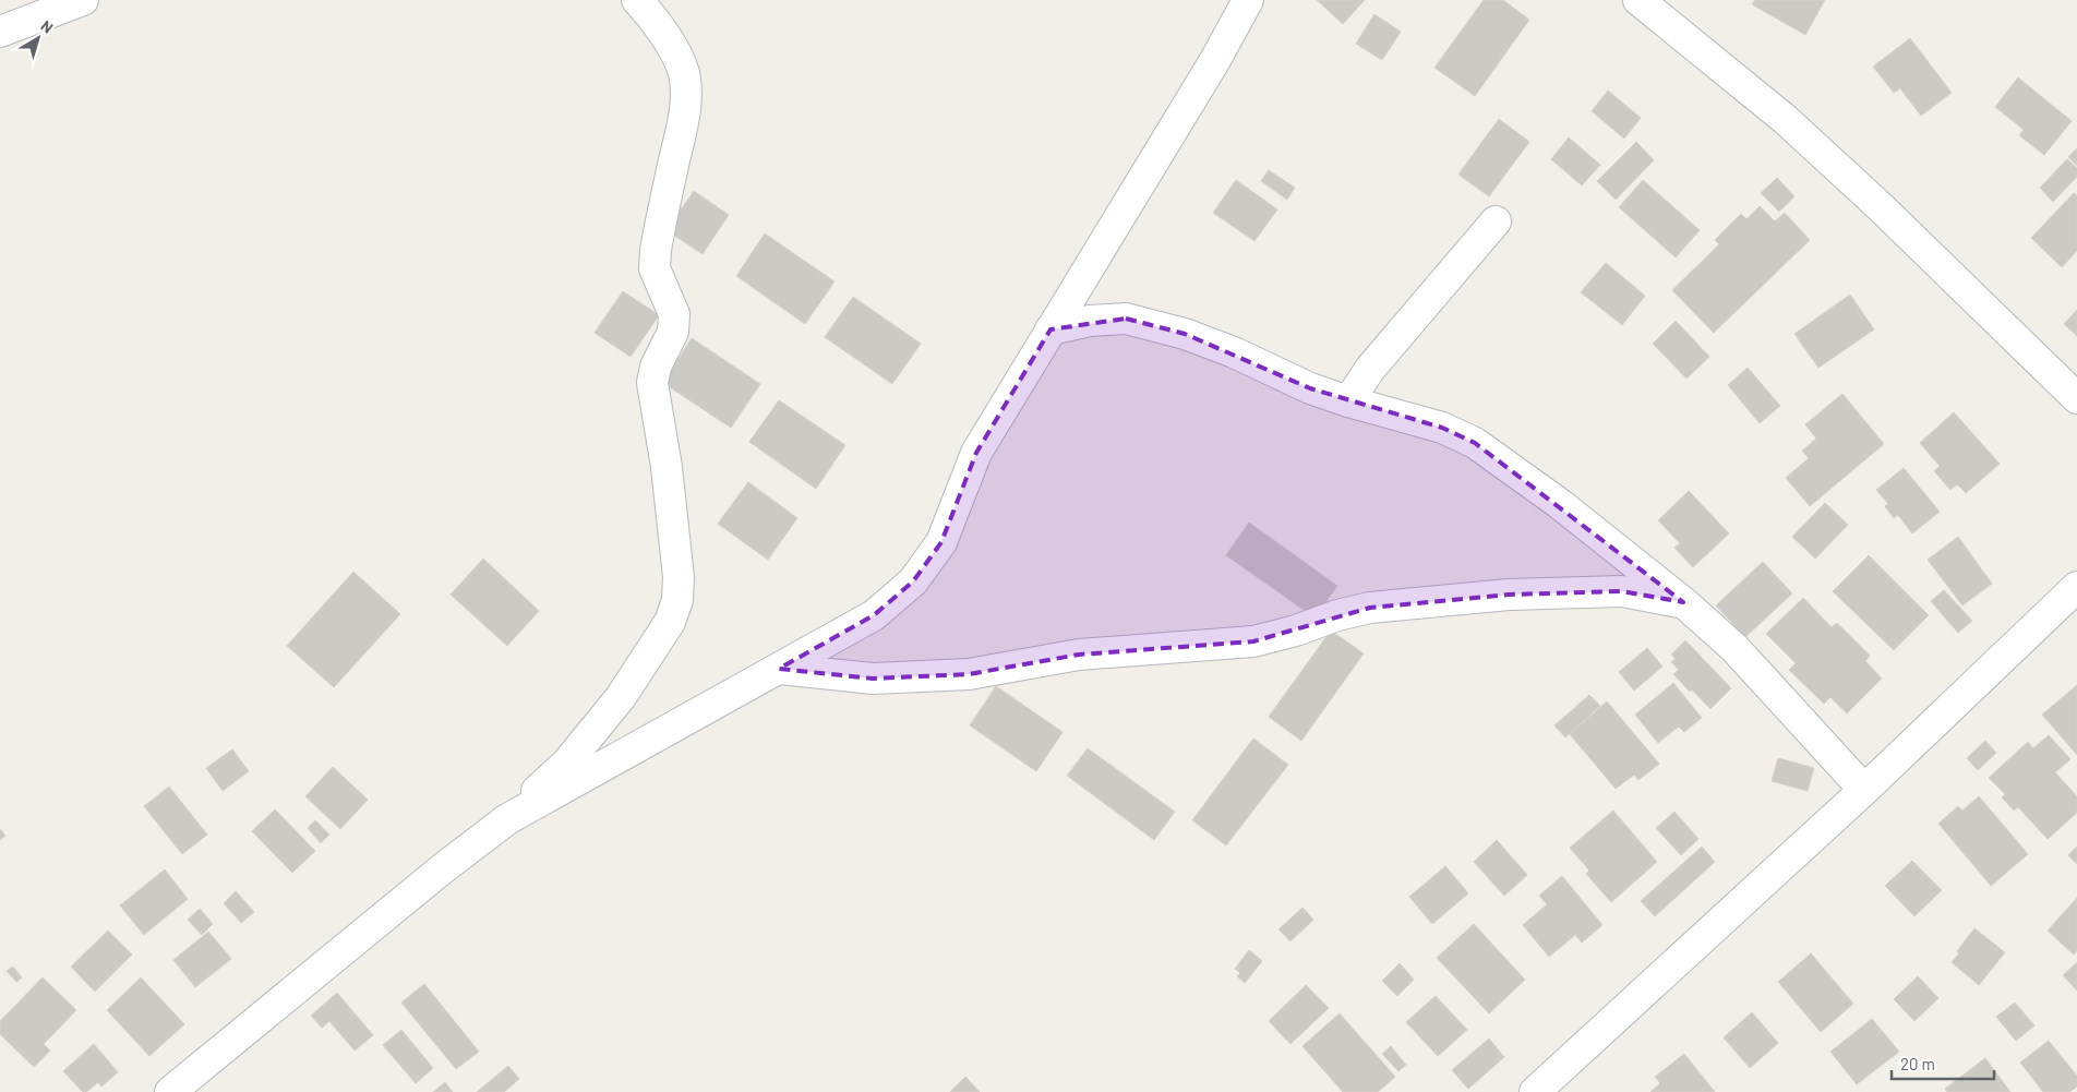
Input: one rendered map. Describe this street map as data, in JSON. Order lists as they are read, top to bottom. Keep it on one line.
{"scale_bar":"20 m","north":"top right"}
